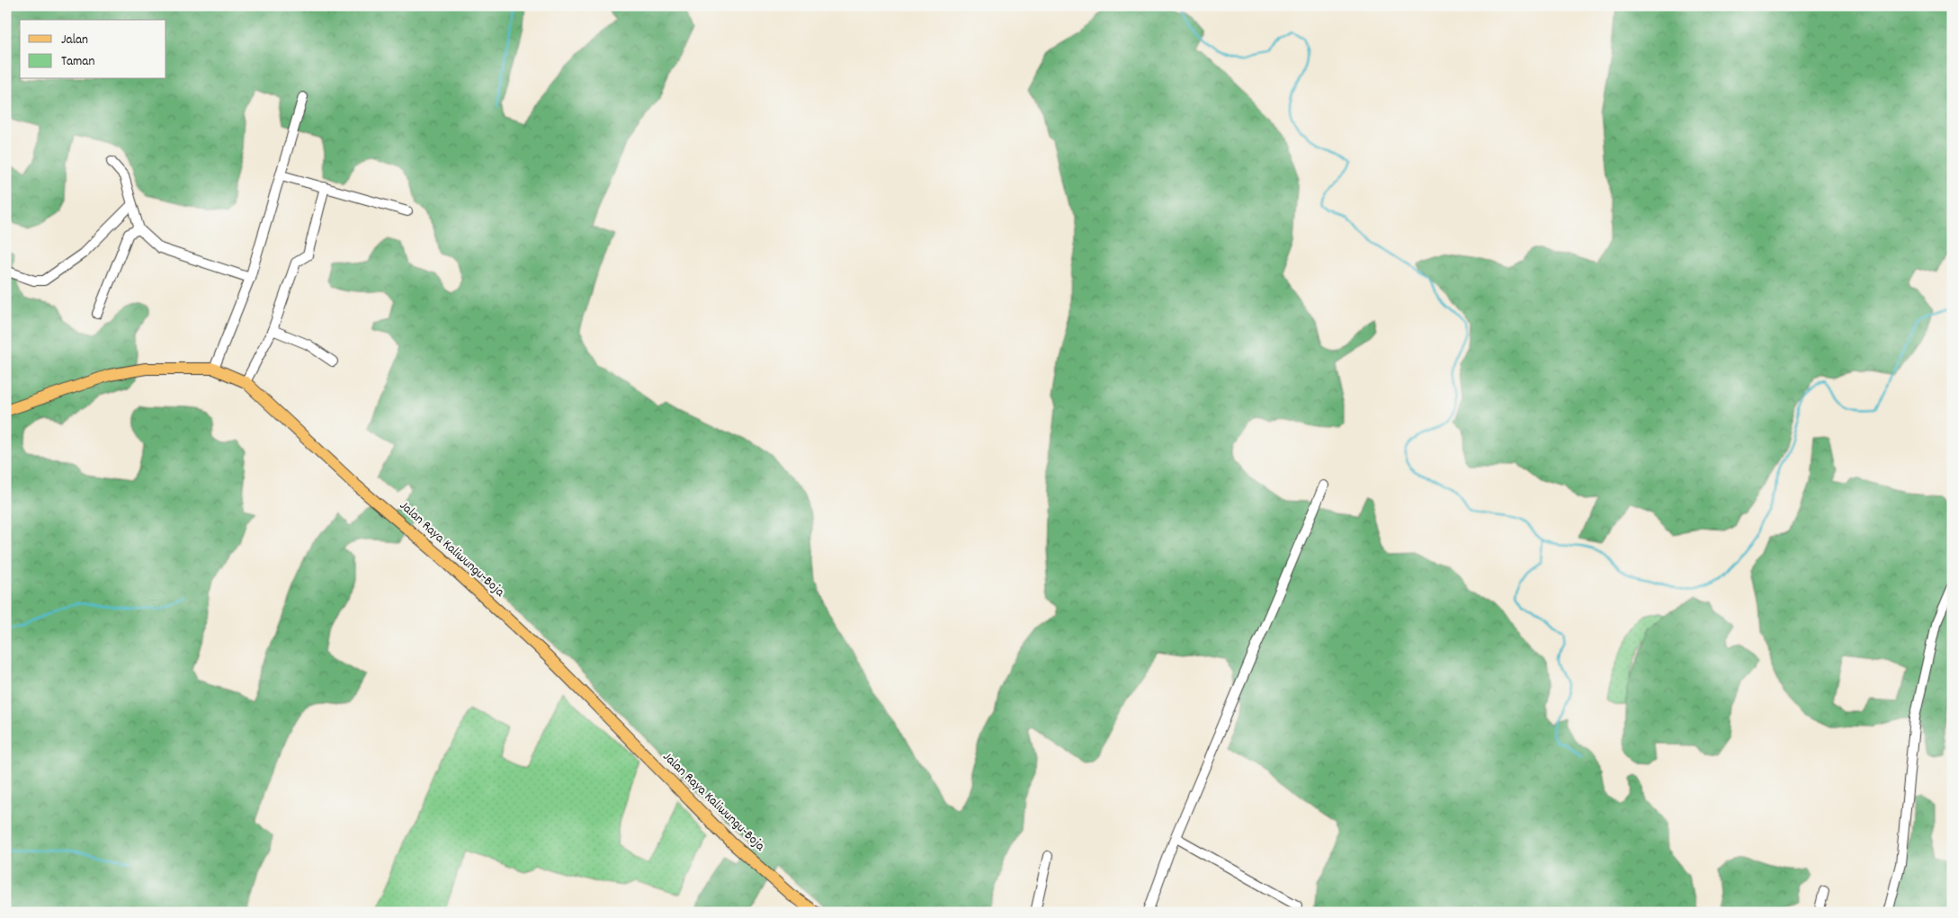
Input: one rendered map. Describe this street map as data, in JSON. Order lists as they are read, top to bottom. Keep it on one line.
{"streets":{"main road":["Jalan Raya Kaliwungu-Boja"]},"legend":["Jalan","Taman"]}
